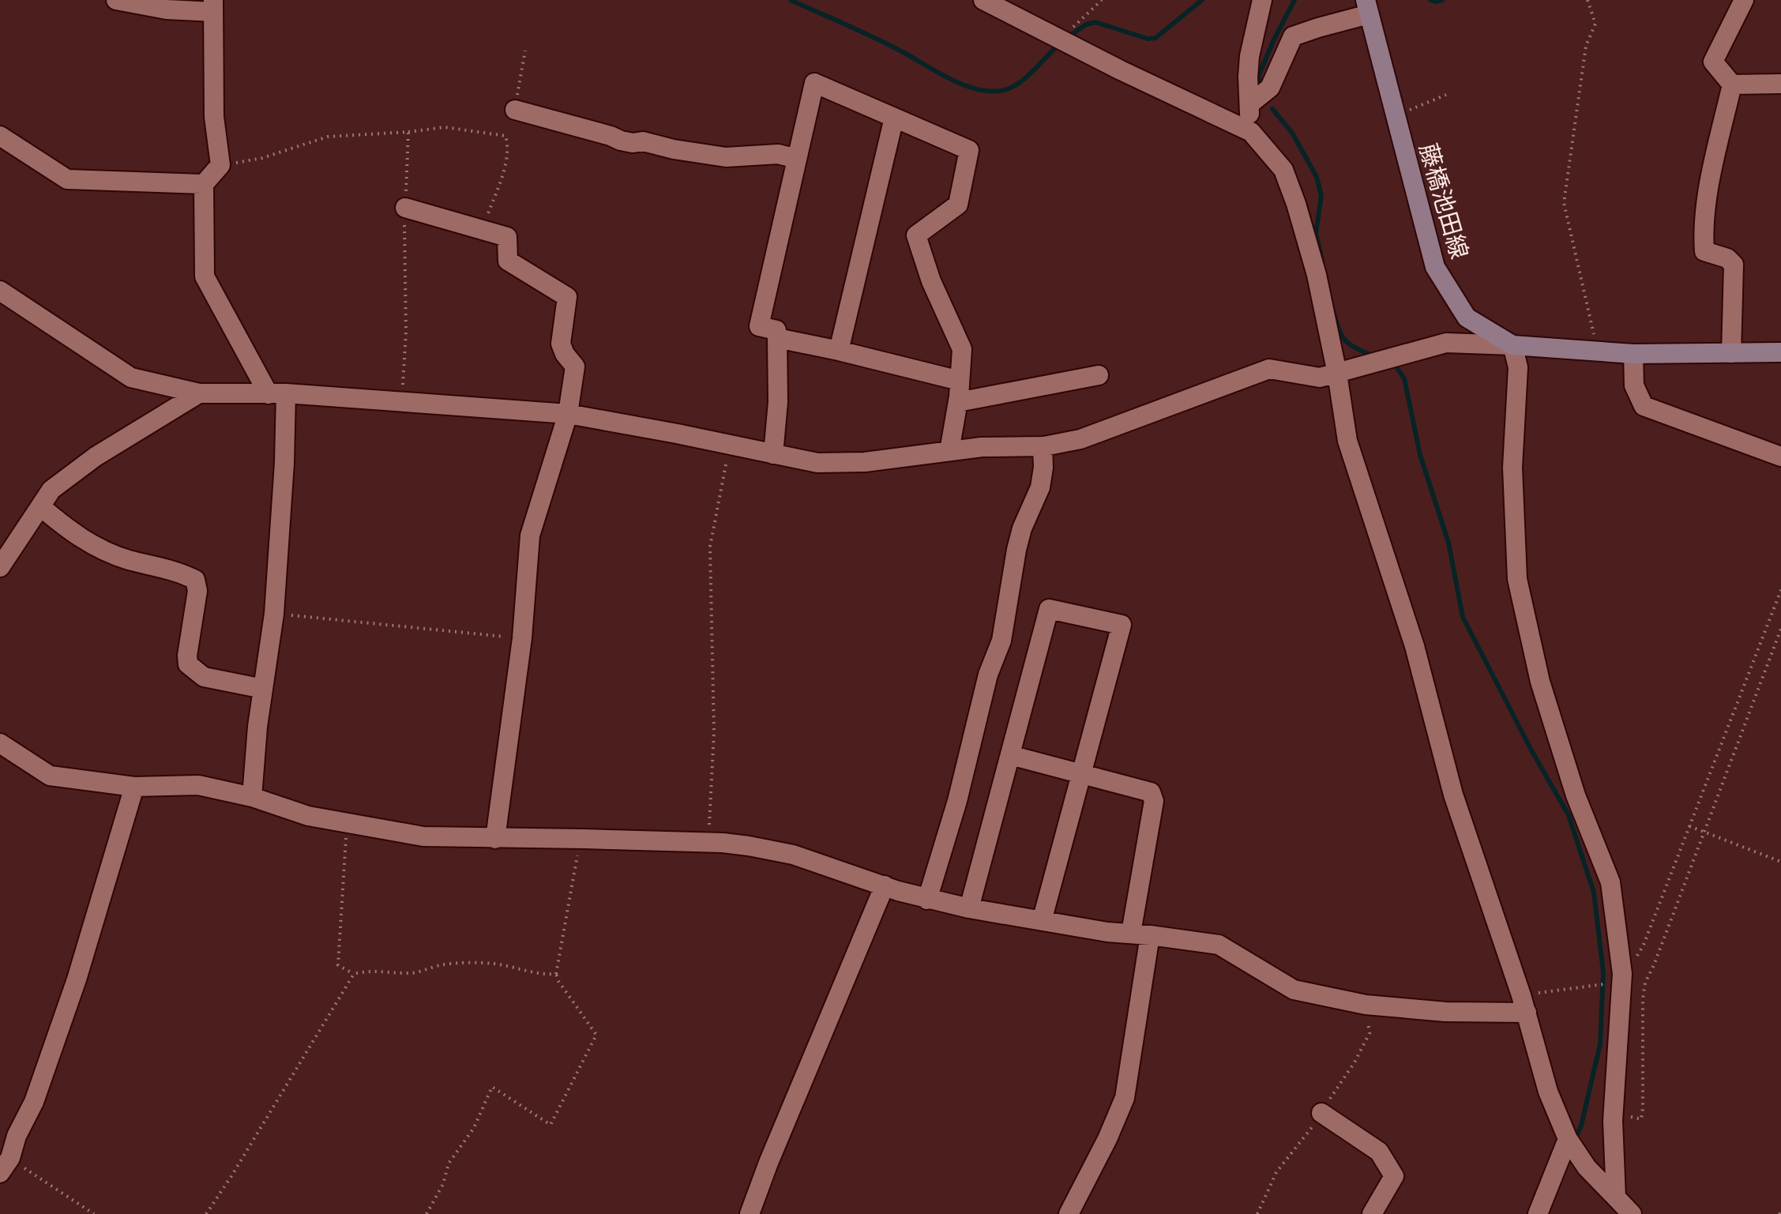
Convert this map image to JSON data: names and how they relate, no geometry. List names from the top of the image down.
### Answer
{
  "streets": {
    "main road": ["藤橋池田線"]
  }
}
